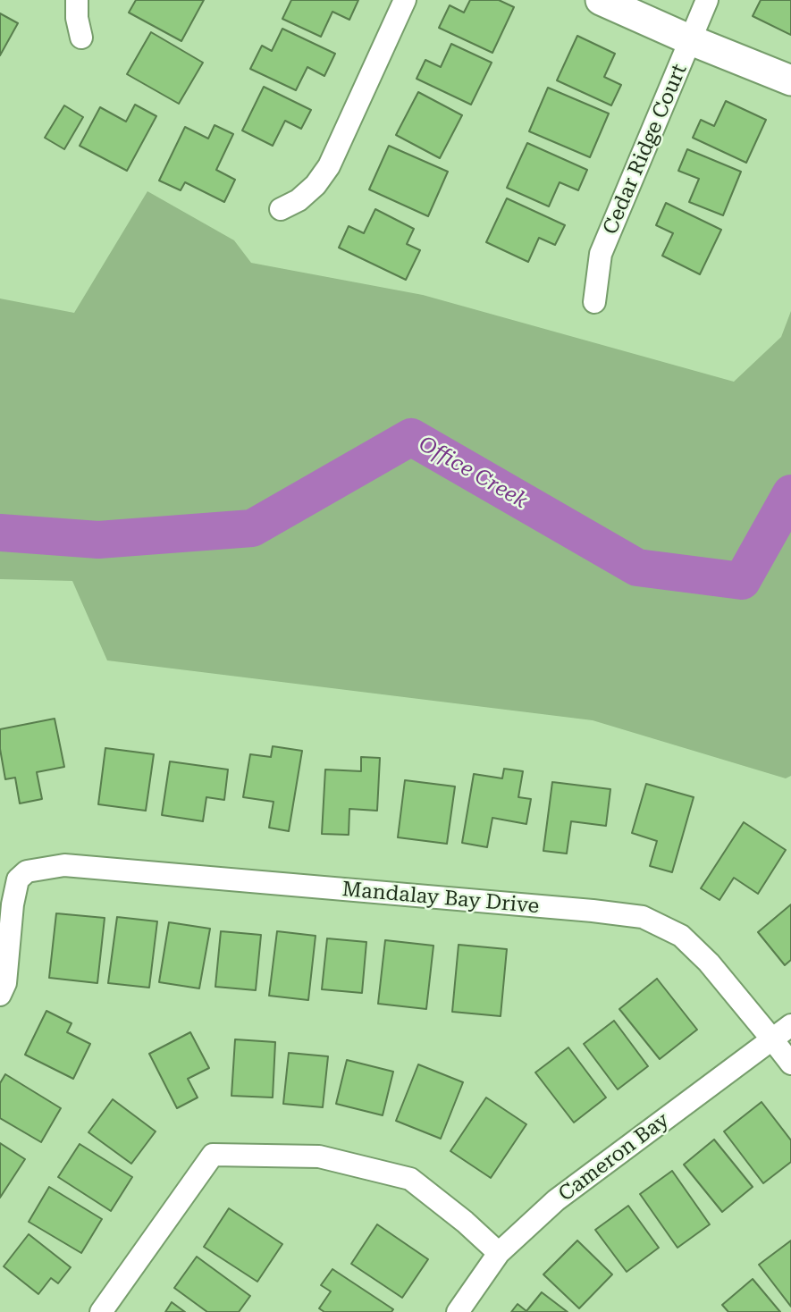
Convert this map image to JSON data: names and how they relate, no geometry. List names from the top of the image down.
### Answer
{
  "streets": {
    "street": ["Cedar Ridge Court", "Mandalay Bay Drive", "Cameron Bay"]
  },
  "crossings": [
    ["Mandalay Bay Drive", "Cameron Bay"]
  ],
  "water": ["Office Creek"]
}
